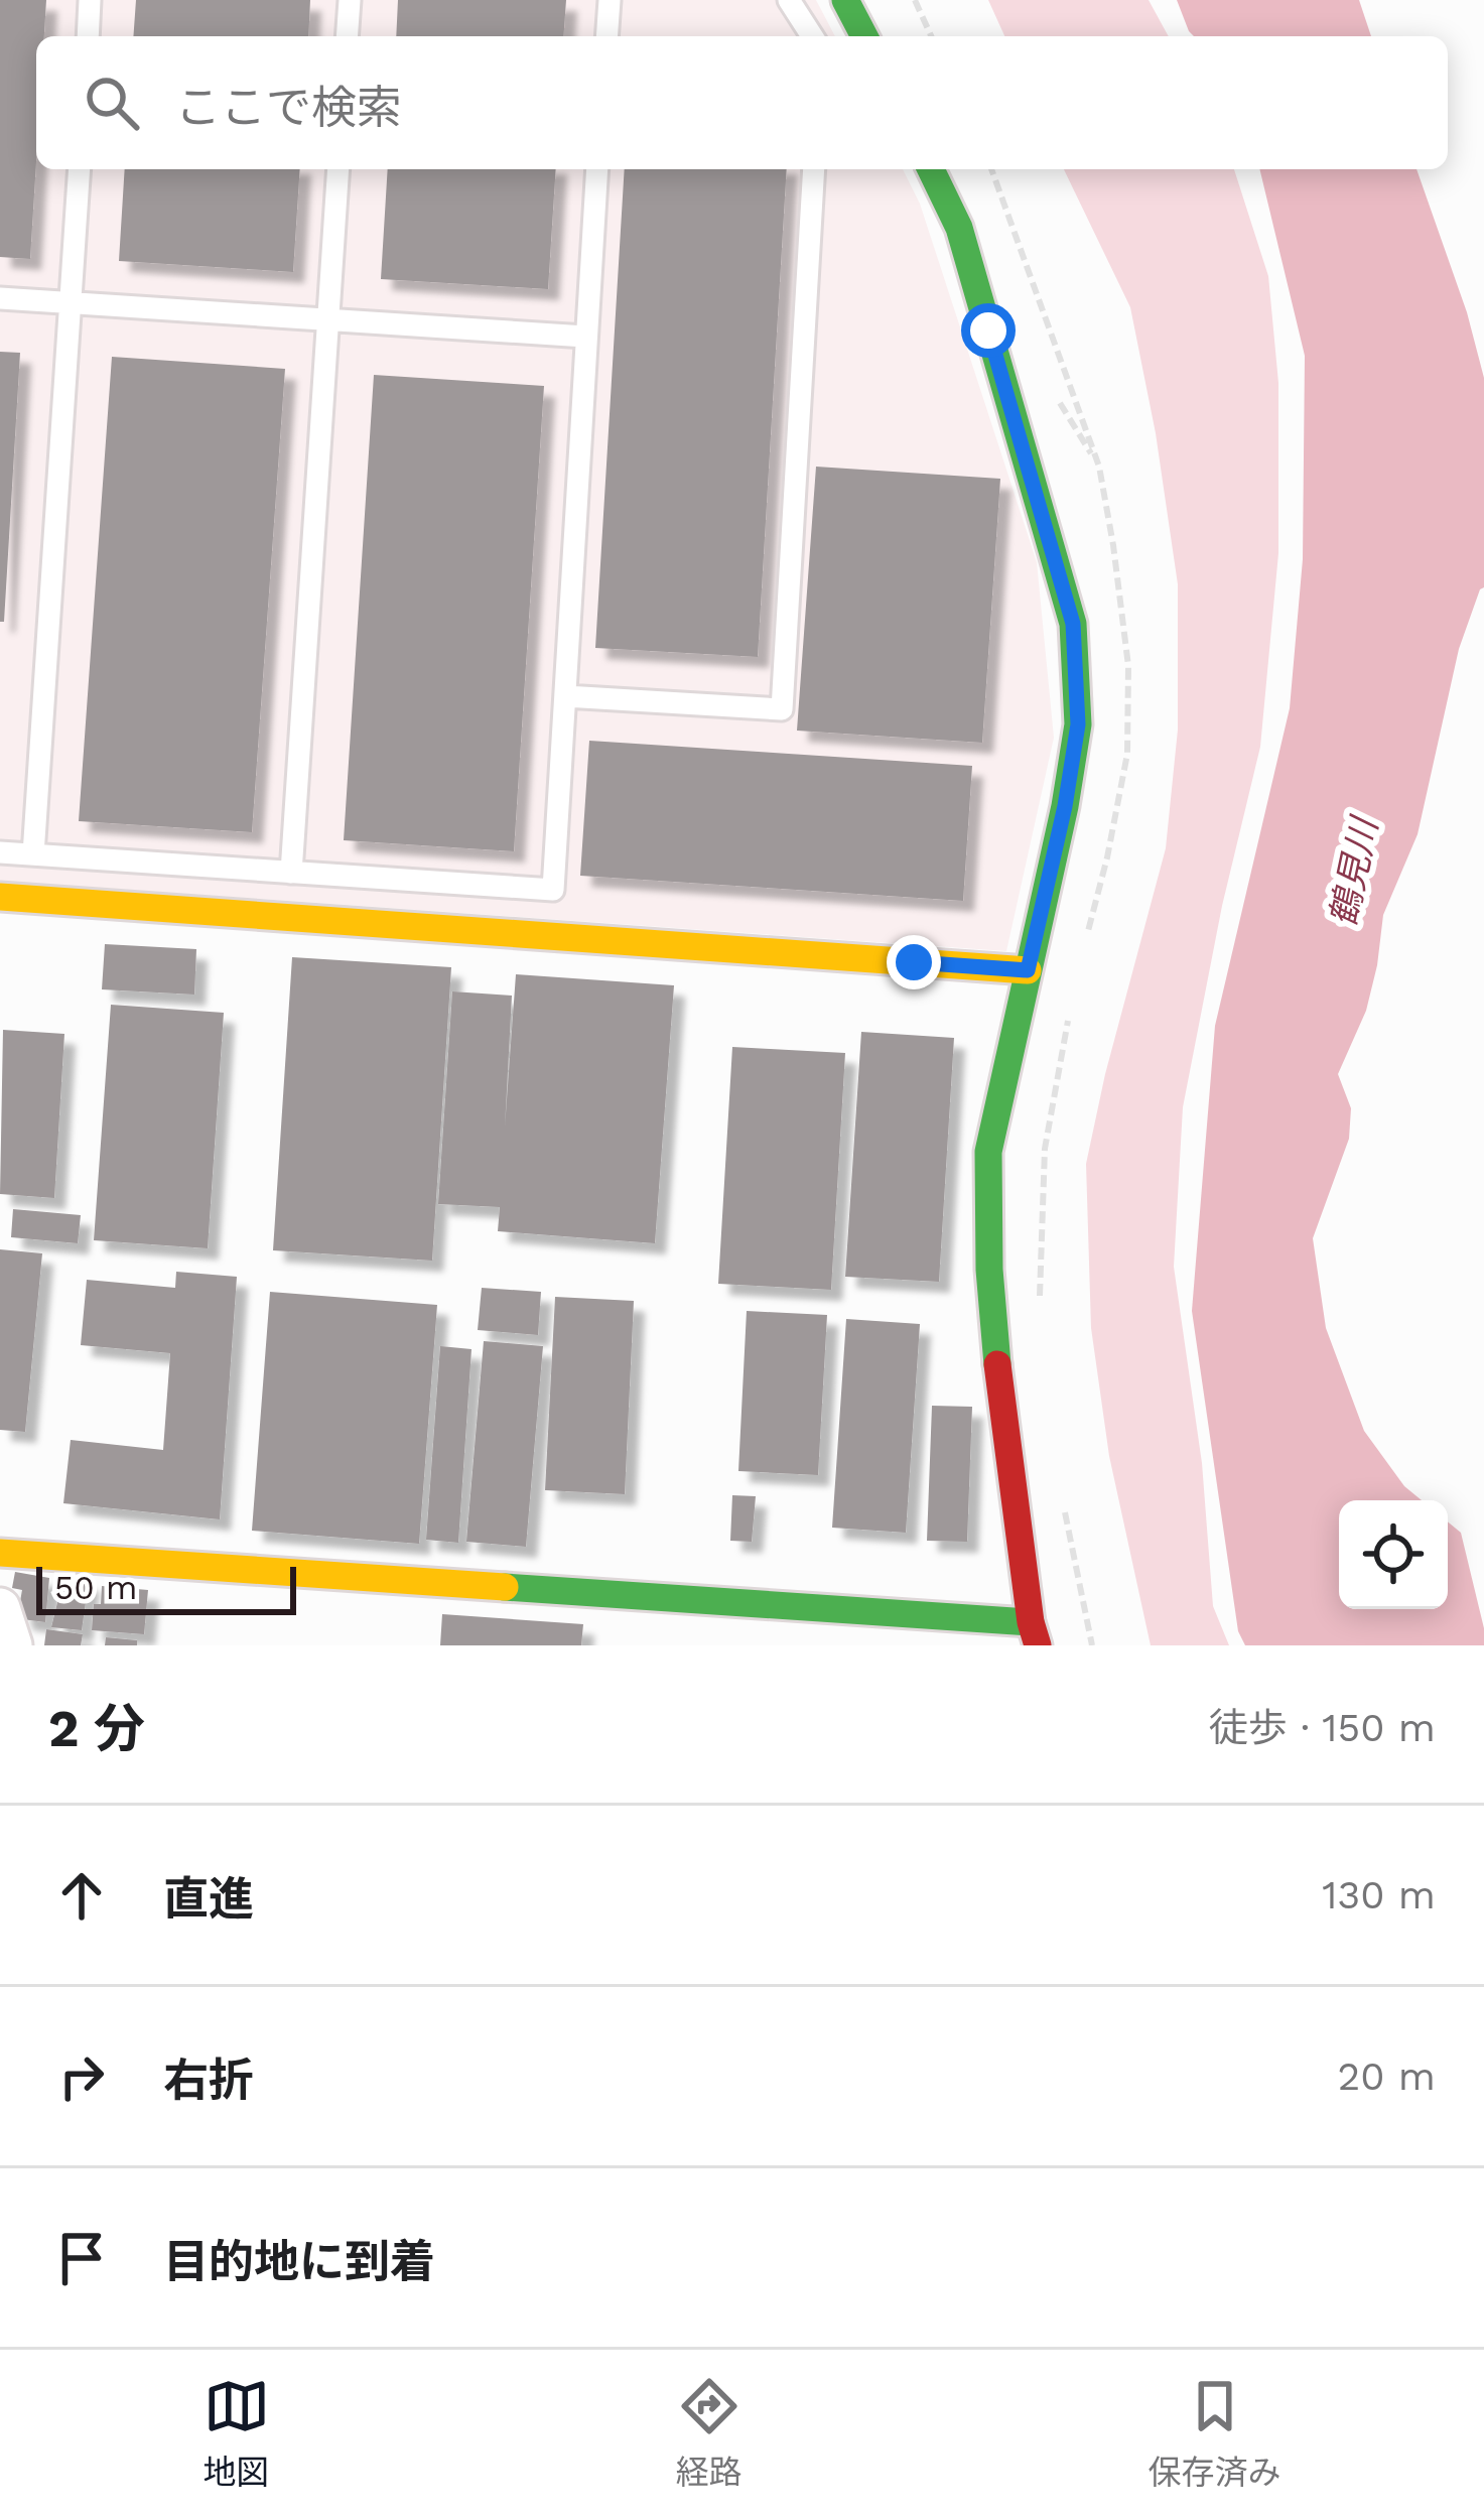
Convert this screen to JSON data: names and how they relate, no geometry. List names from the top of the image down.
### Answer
{
  "water": ["鶴見川"],
  "scale_bar": "50 m",
  "page": {
    "search": "ここで検索",
    "scale": "50 m",
    "heading": ["2 分", "徒歩 · 150 m"],
    "list": [
      ["直進", "130 m"],
      ["右折", "20 m"],
      "目的地に到着"
    ],
    "nav": ["地図", "経路", "保存済み"]
  }
}
